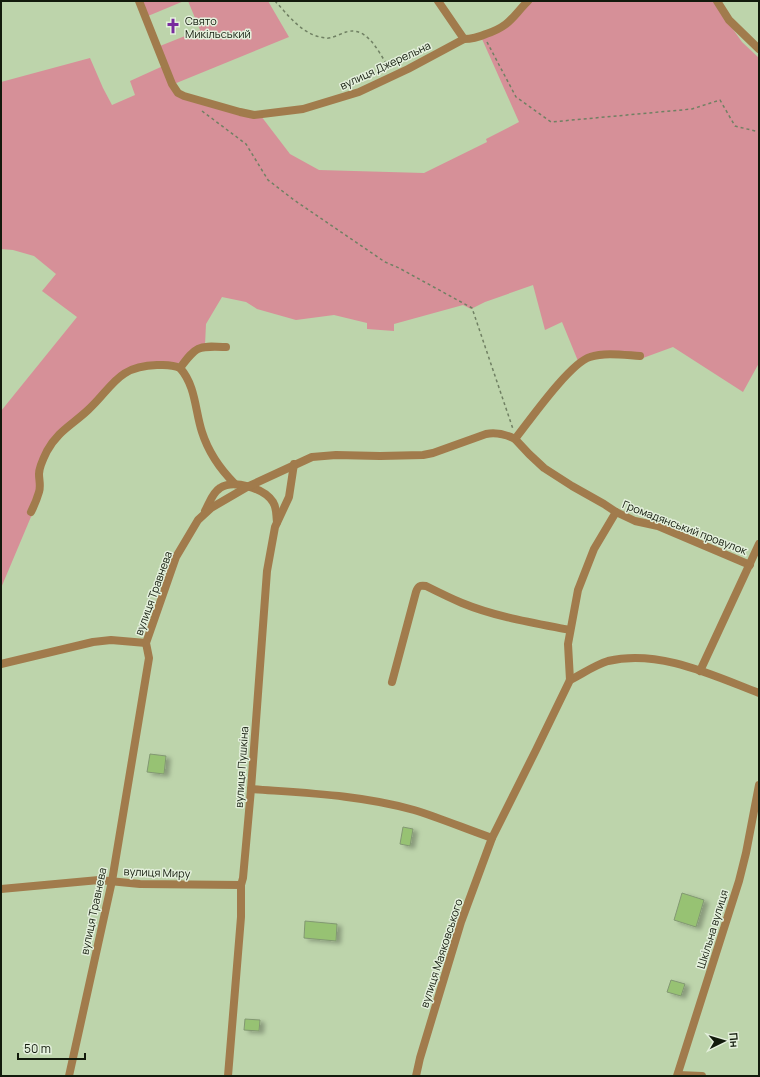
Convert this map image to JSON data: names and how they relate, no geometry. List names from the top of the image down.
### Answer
{
  "streets": {
    "street": [
      "вулиця Джерельна",
      "Громадянський провулок",
      "вулиця Травнева",
      "вулиця Пушкіна",
      "вулиця Миру",
      "Шкільна вулиця",
      "вулиця Маяковського"
    ]
  },
  "crossings": [
    ["Громадянський провулок", "вулиця Травнева"],
    ["Громадянський провулок", "вулиця Маяковського"],
    ["вулиця Травнева", "вулиця Пушкіна"],
    ["вулиця Травнева", "вулиця Миру"],
    ["вулиця Пушкіна", "вулиця Миру"]
  ],
  "places": {
    "church": ["Свято Микільський"]
  },
  "scale_bar": "50 m",
  "north": "right"
}
